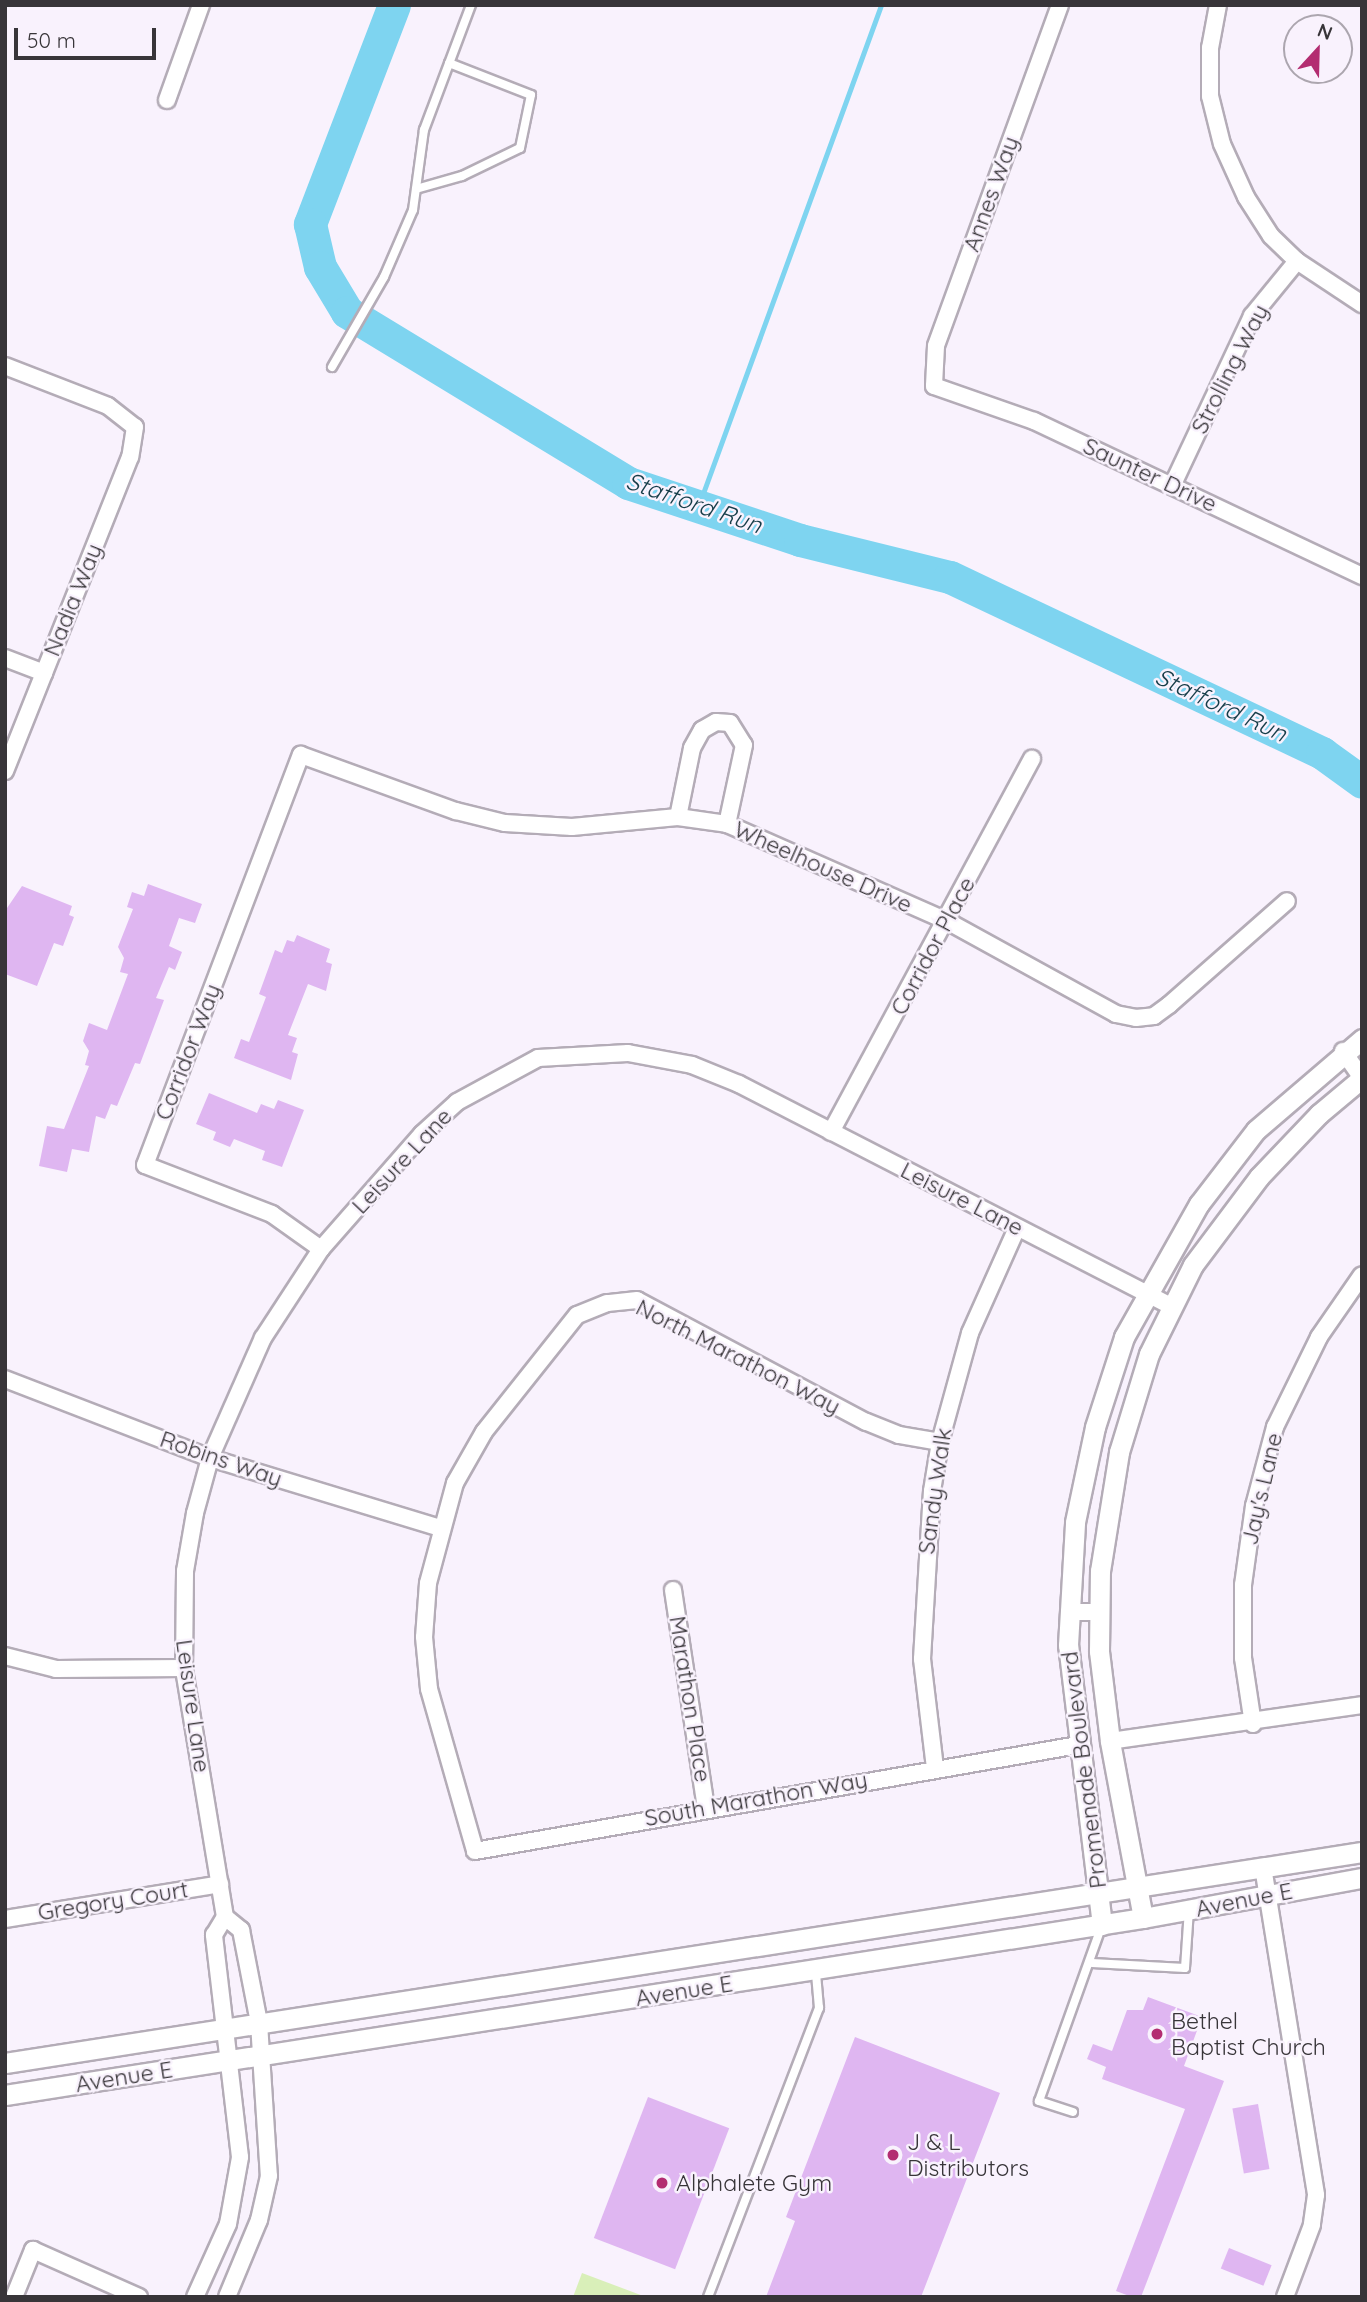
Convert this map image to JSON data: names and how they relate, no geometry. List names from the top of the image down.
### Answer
{
  "streets": {
    "street": [
      "Annes Way",
      "Strolling Way",
      "Saunter Drive",
      "Nadia Way",
      "Wheelhouse Drive",
      "Corridor Place",
      "Corridor Way",
      "Leisure Lane",
      "North Marathon Way",
      "Robins Way",
      "Jay's Lane",
      "Sandy Walk",
      "Marathon Place",
      "Promenade Boulevard",
      "South Marathon Way",
      "Avenue E",
      "Gregory Court"
    ]
  },
  "crossings": [
    ["Annes Way", "Saunter Drive"],
    ["Strolling Way", "Saunter Drive"],
    ["Wheelhouse Drive", "Corridor Place"],
    ["Wheelhouse Drive", "Corridor Way"],
    ["Corridor Place", "Leisure Lane"],
    ["Corridor Way", "Leisure Lane"],
    ["Leisure Lane", "Robins Way"],
    ["Leisure Lane", "Sandy Walk"],
    ["Leisure Lane", "Promenade Boulevard"],
    ["Leisure Lane", "Avenue E"],
    ["Leisure Lane", "Gregory Court"],
    ["North Marathon Way", "Robins Way"],
    ["North Marathon Way", "Sandy Walk"],
    ["North Marathon Way", "South Marathon Way"],
    ["Sandy Walk", "South Marathon Way"],
    ["Marathon Place", "South Marathon Way"],
    ["Promenade Boulevard", "South Marathon Way"],
    ["Promenade Boulevard", "Avenue E"]
  ],
  "water": ["Stafford Run"],
  "places": ["Bethel Baptist Church", "J & L Distributors", "Alphalete Gym"],
  "scale_bar": "50 m",
  "north": "top"
}
